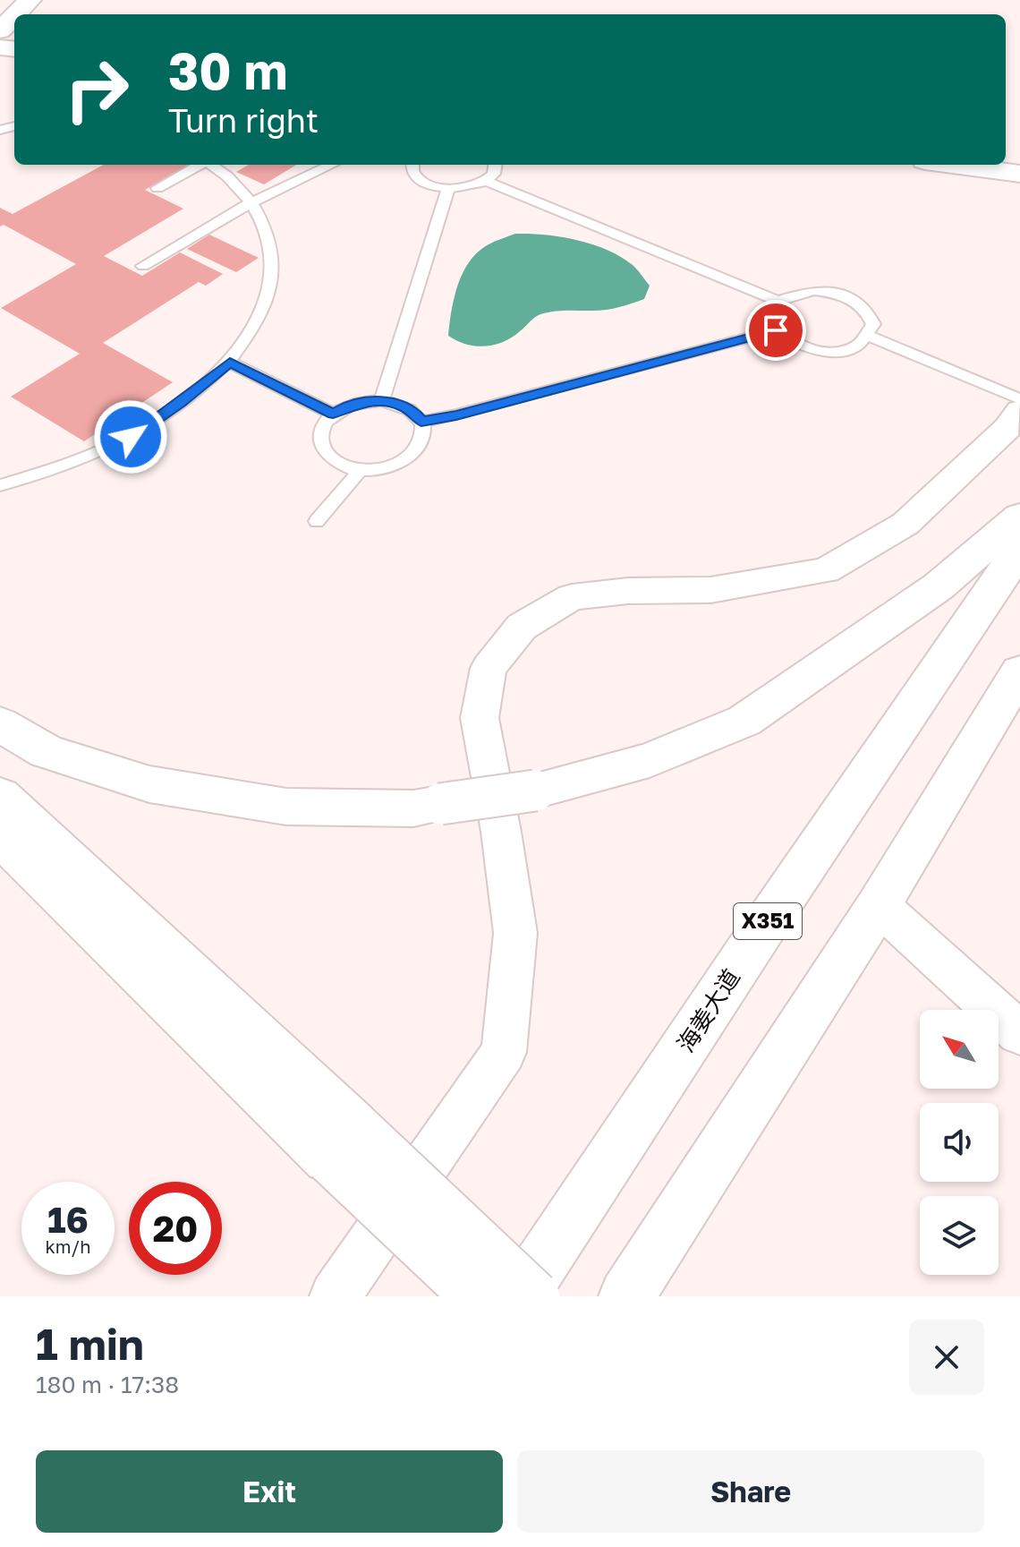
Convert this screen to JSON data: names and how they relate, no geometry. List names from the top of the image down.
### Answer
{
  "streets": {
    "main road": ["X351", "海姜大道"]
  },
  "north": "top left",
  "page": {
    "turn": ["30 m", "Turn right"],
    "speed": "16 km/h",
    "limit": "20",
    "heading": ["1 min", "180 m · 17:38"],
    "buttons": ["Exit", "Share"]
  }
}
